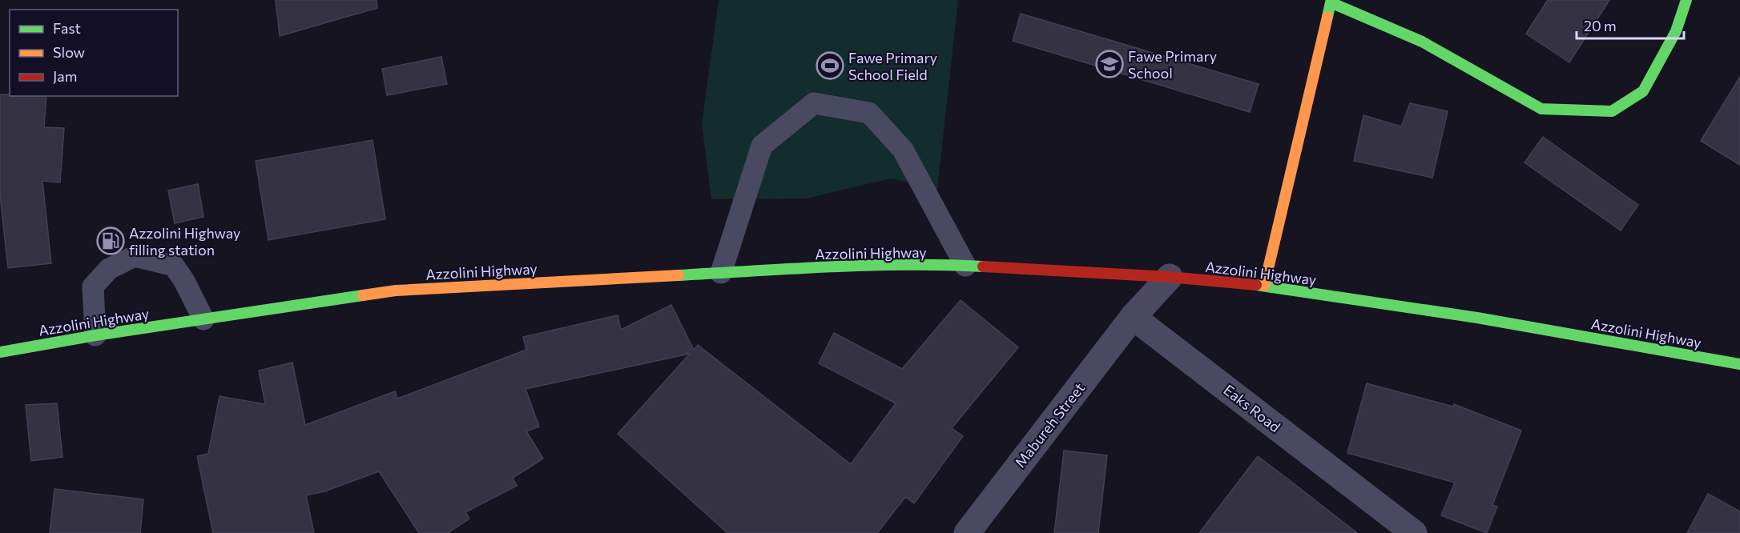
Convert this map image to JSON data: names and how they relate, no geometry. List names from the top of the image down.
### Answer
{
  "streets": {
    "main road": ["Azzolini Highway"],
    "street": ["Eaks Road", "Mabureh Street"]
  },
  "crossings": [
    ["Eaks Road", "Mabureh Street"]
  ],
  "places": {
    "school or university": ["Fawe Primary School"],
    "sports": ["Fawe Primary School Field"],
    "fuel station": ["Azzolini Highway filling station"]
  },
  "legend": ["Fast", "Slow", "Jam"],
  "scale_bar": "20 m"
}
